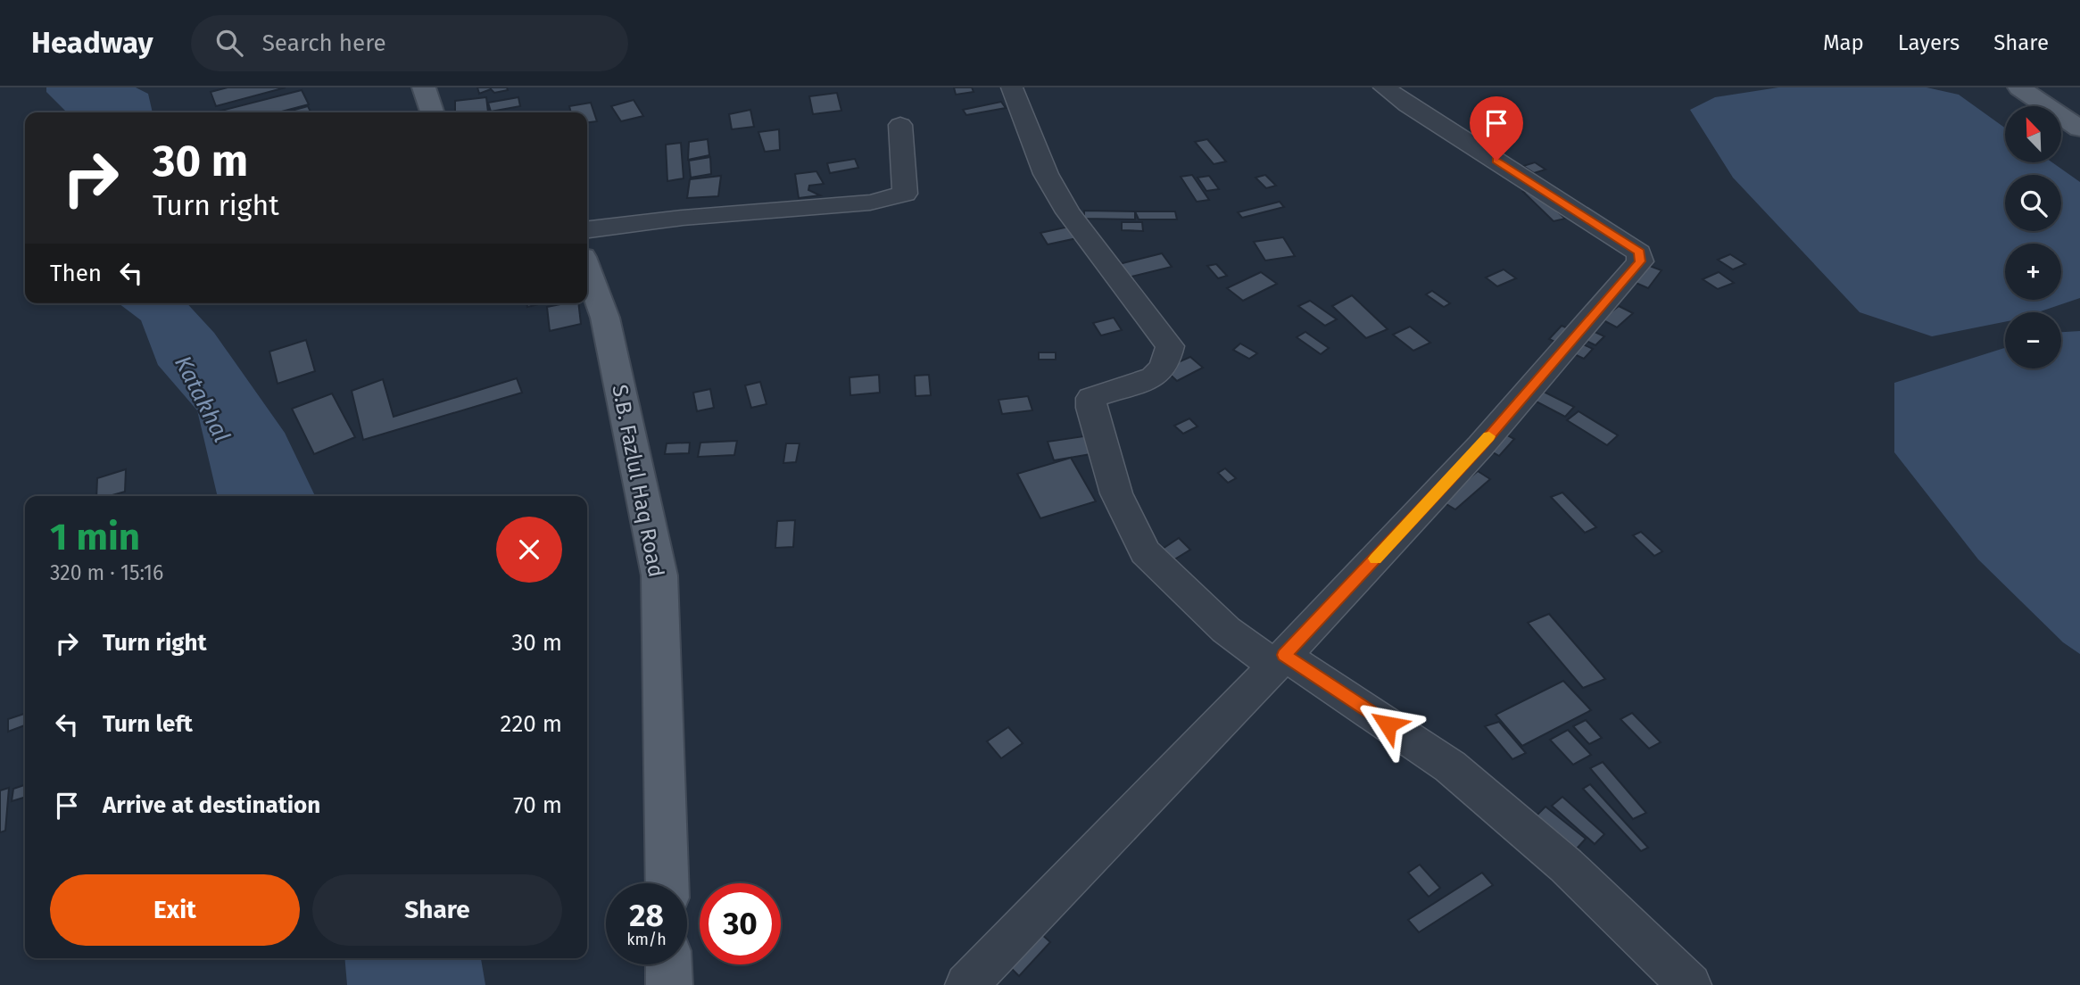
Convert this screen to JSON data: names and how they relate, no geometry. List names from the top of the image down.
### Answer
{
  "streets": {
    "main road": ["S.B. Fazlul Haq Road"]
  },
  "water": ["Katakhal"],
  "north": "top left",
  "page": {
    "header": "Headway",
    "search": "Search here",
    "nav": ["Map", "Layers", "Share"],
    "map_buttons": ["+", "−"],
    "turn": ["30 m", "Turn right"],
    "then": "Then",
    "heading": ["1 min", "320 m · 15:16"],
    "list": [
      {
        "name": "Turn right",
        "value": "30 m"
      },
      {
        "name": "Turn left",
        "value": "220 m"
      },
      {
        "name": "Arrive at destination",
        "value": "70 m"
      }
    ],
    "buttons": ["Exit", "Share"],
    "speed": "28 km/h",
    "limit": "30"
  }
}
